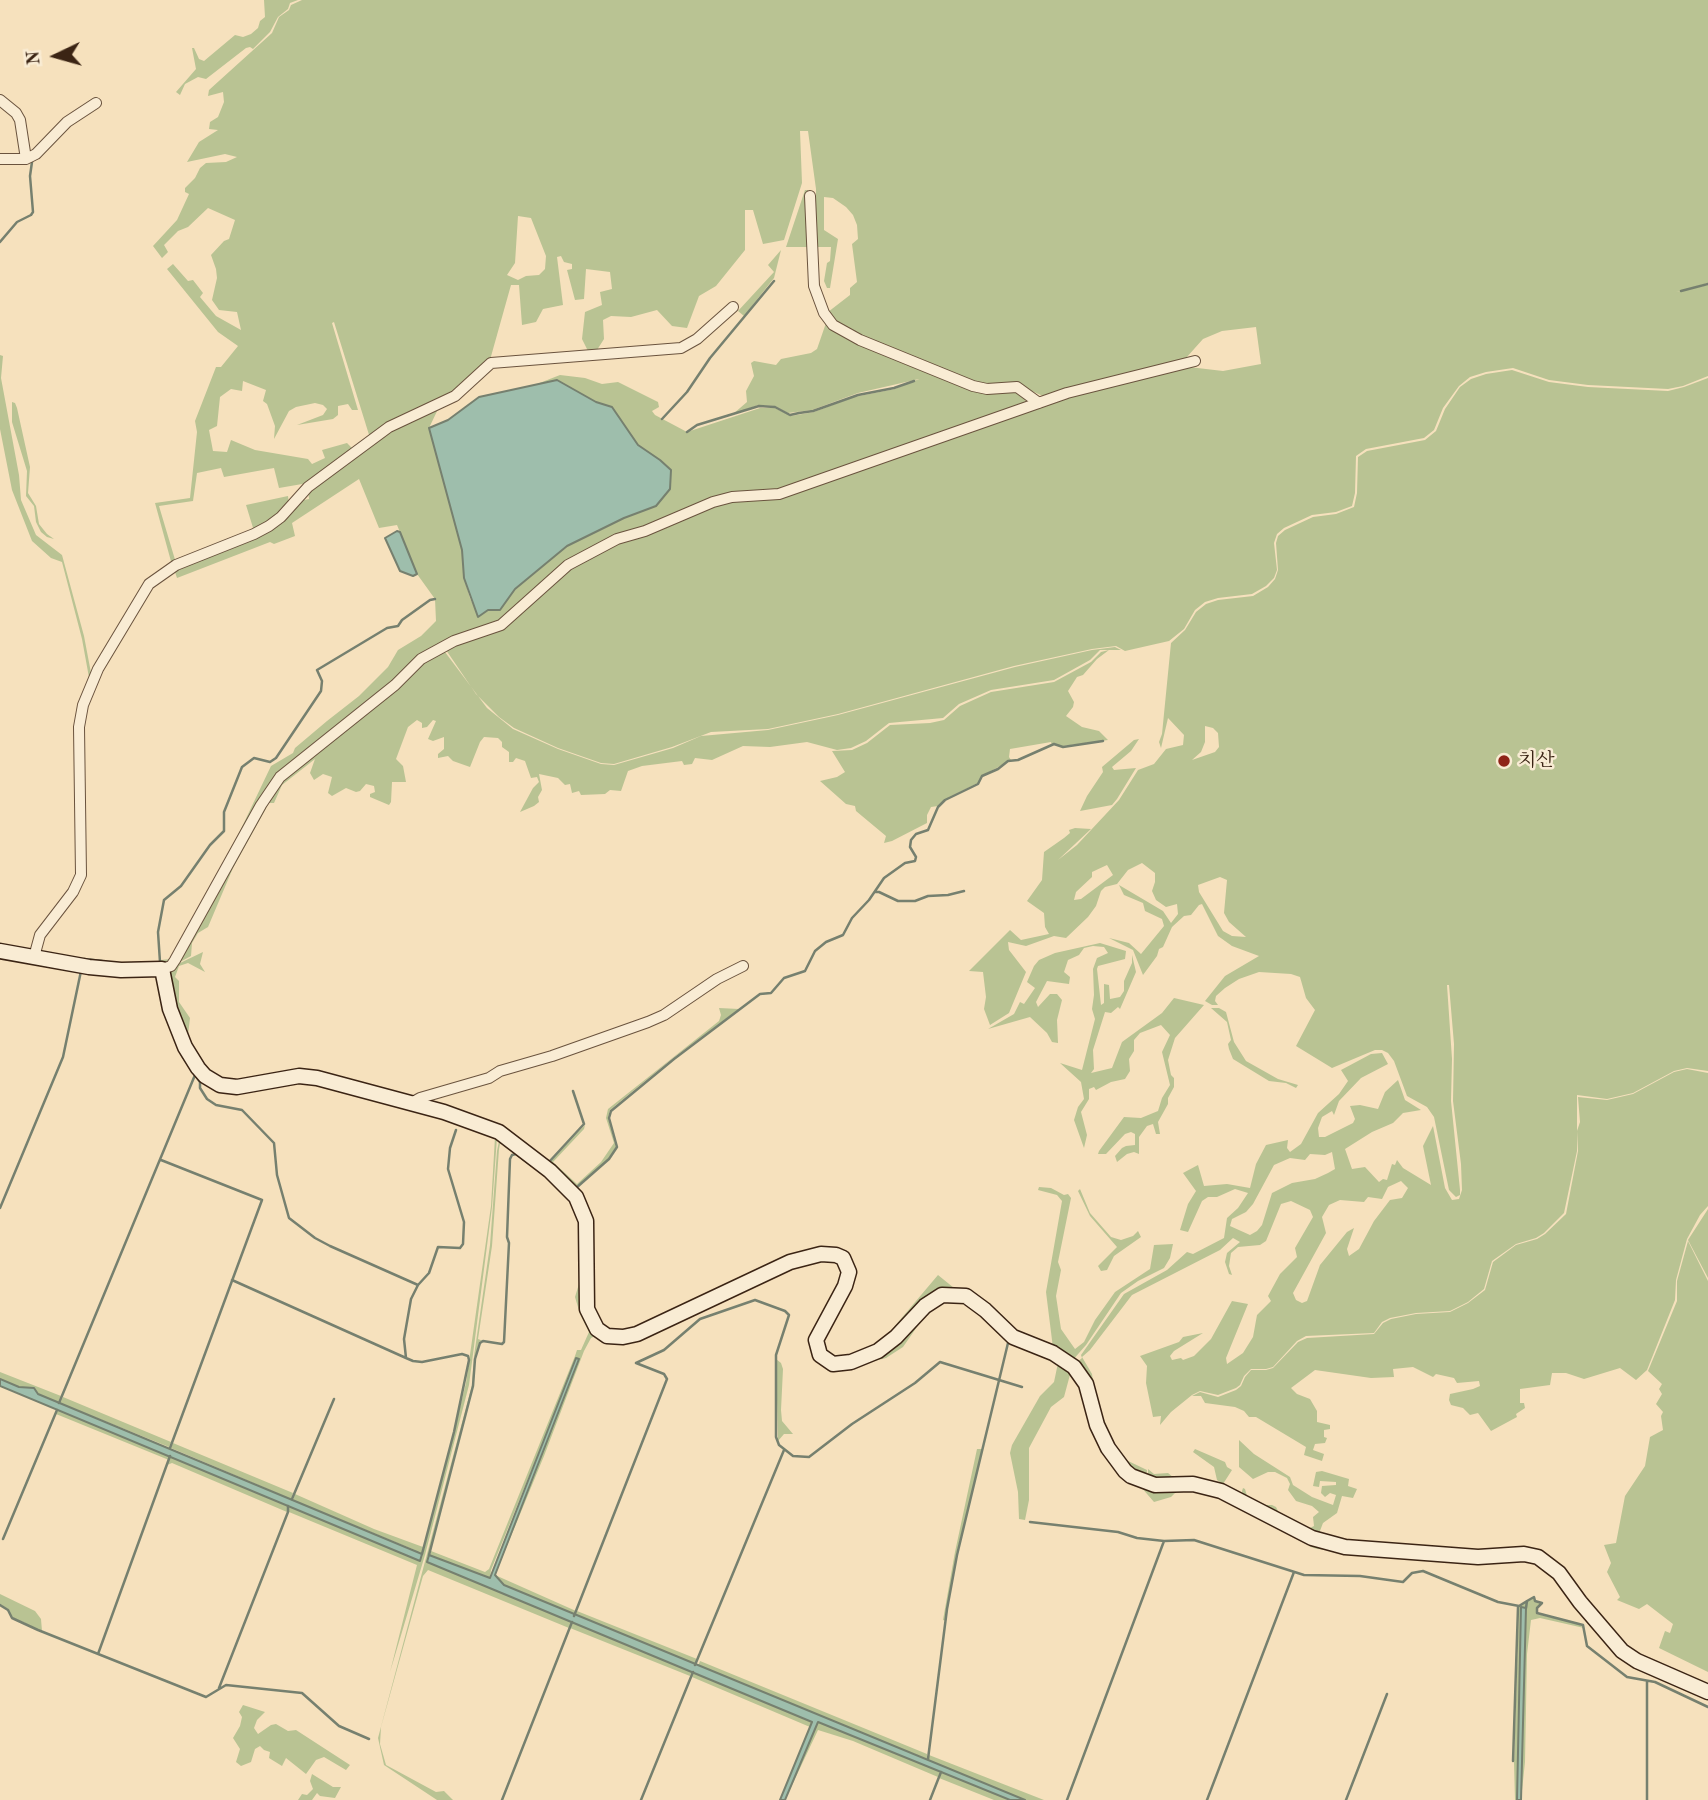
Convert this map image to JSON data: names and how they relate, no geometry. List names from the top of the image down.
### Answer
{
  "places": ["치산"],
  "north": "left"
}
